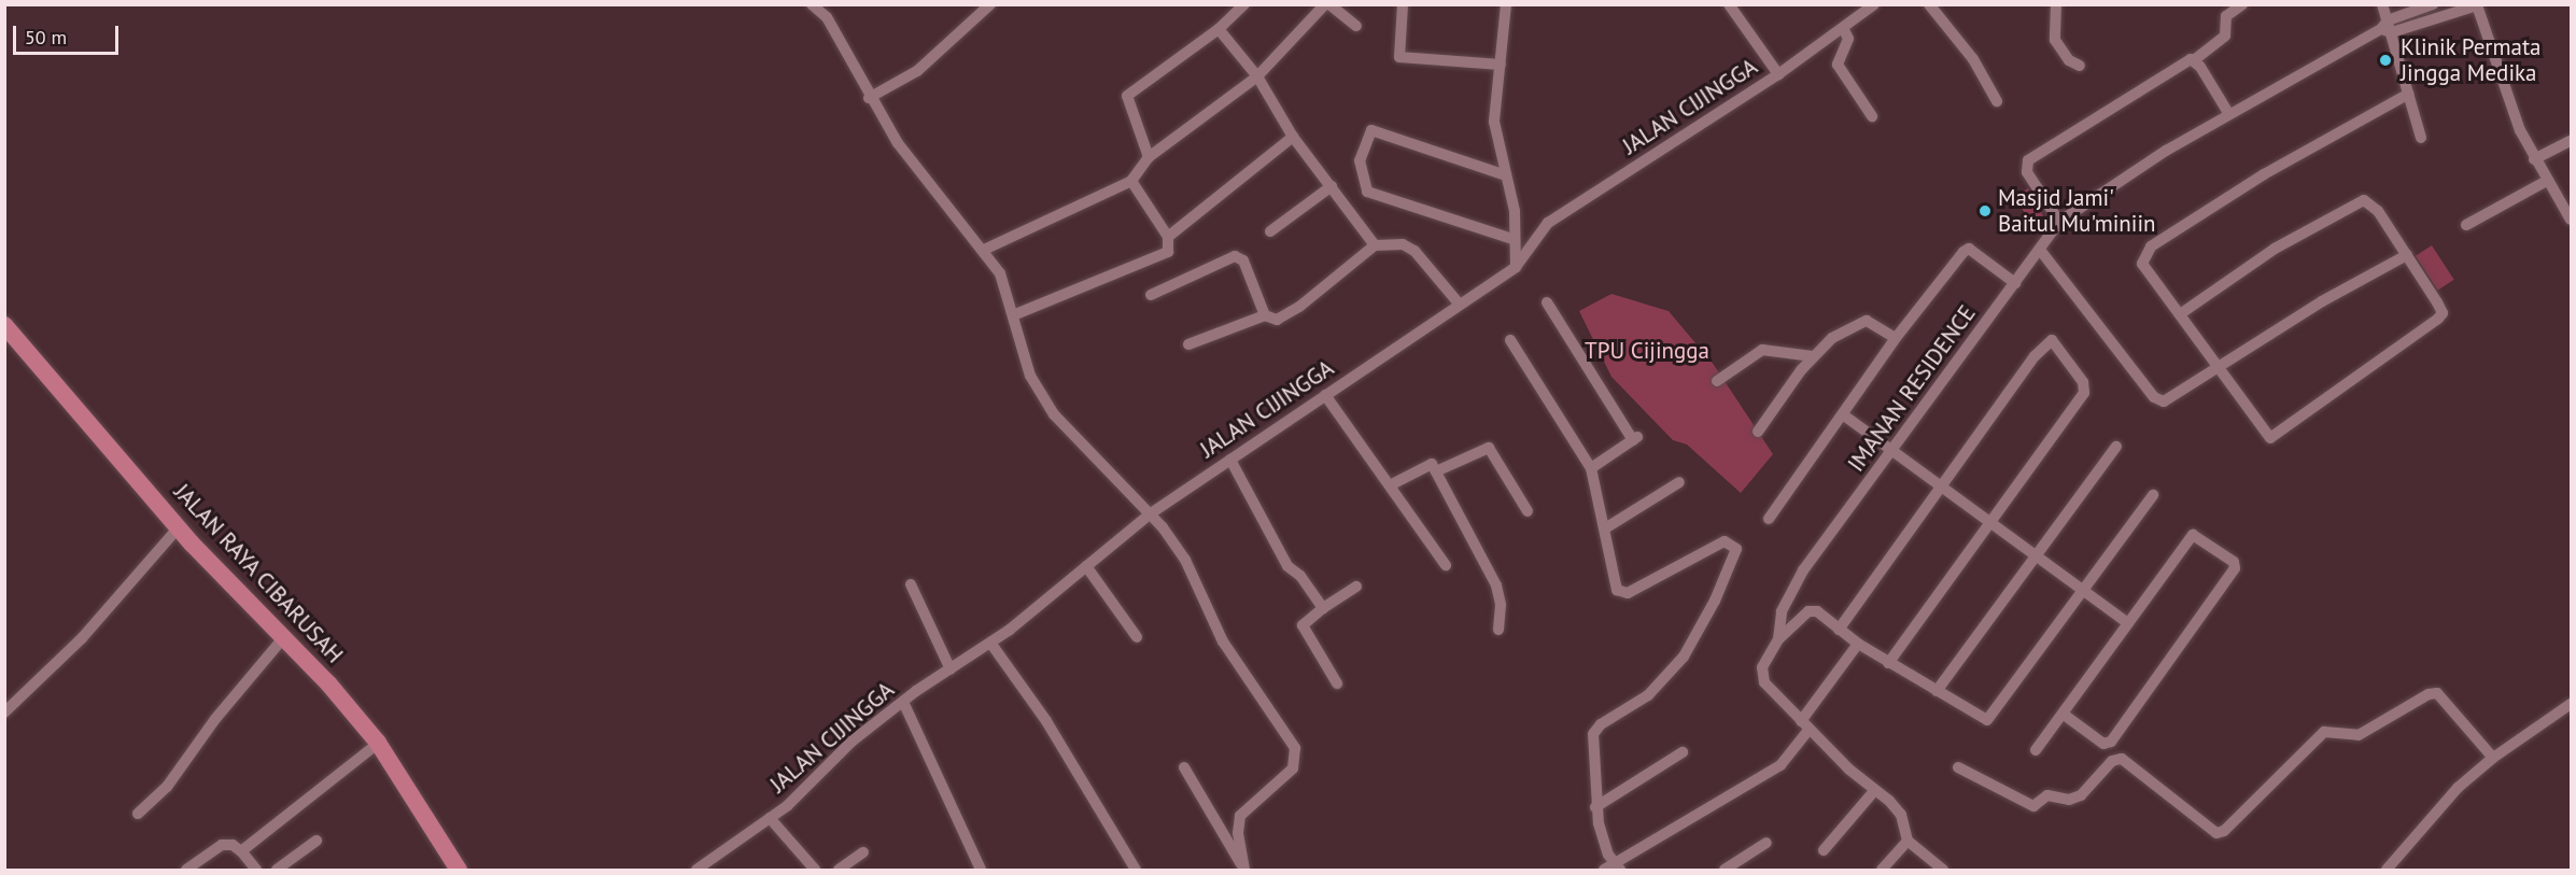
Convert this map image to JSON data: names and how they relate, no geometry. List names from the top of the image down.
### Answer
{
  "streets": {
    "main road": ["JALAN RAYA CIBARUSAH"],
    "street": ["JALAN CIJINGGA", "IMANAN RESIDENCE"]
  },
  "parks": ["TPU Cijingga"],
  "places": ["Klinik Permata Jingga Medika", "Masjid Jami' Baitul Mu'miniin"],
  "scale_bar": "50 m"
}
